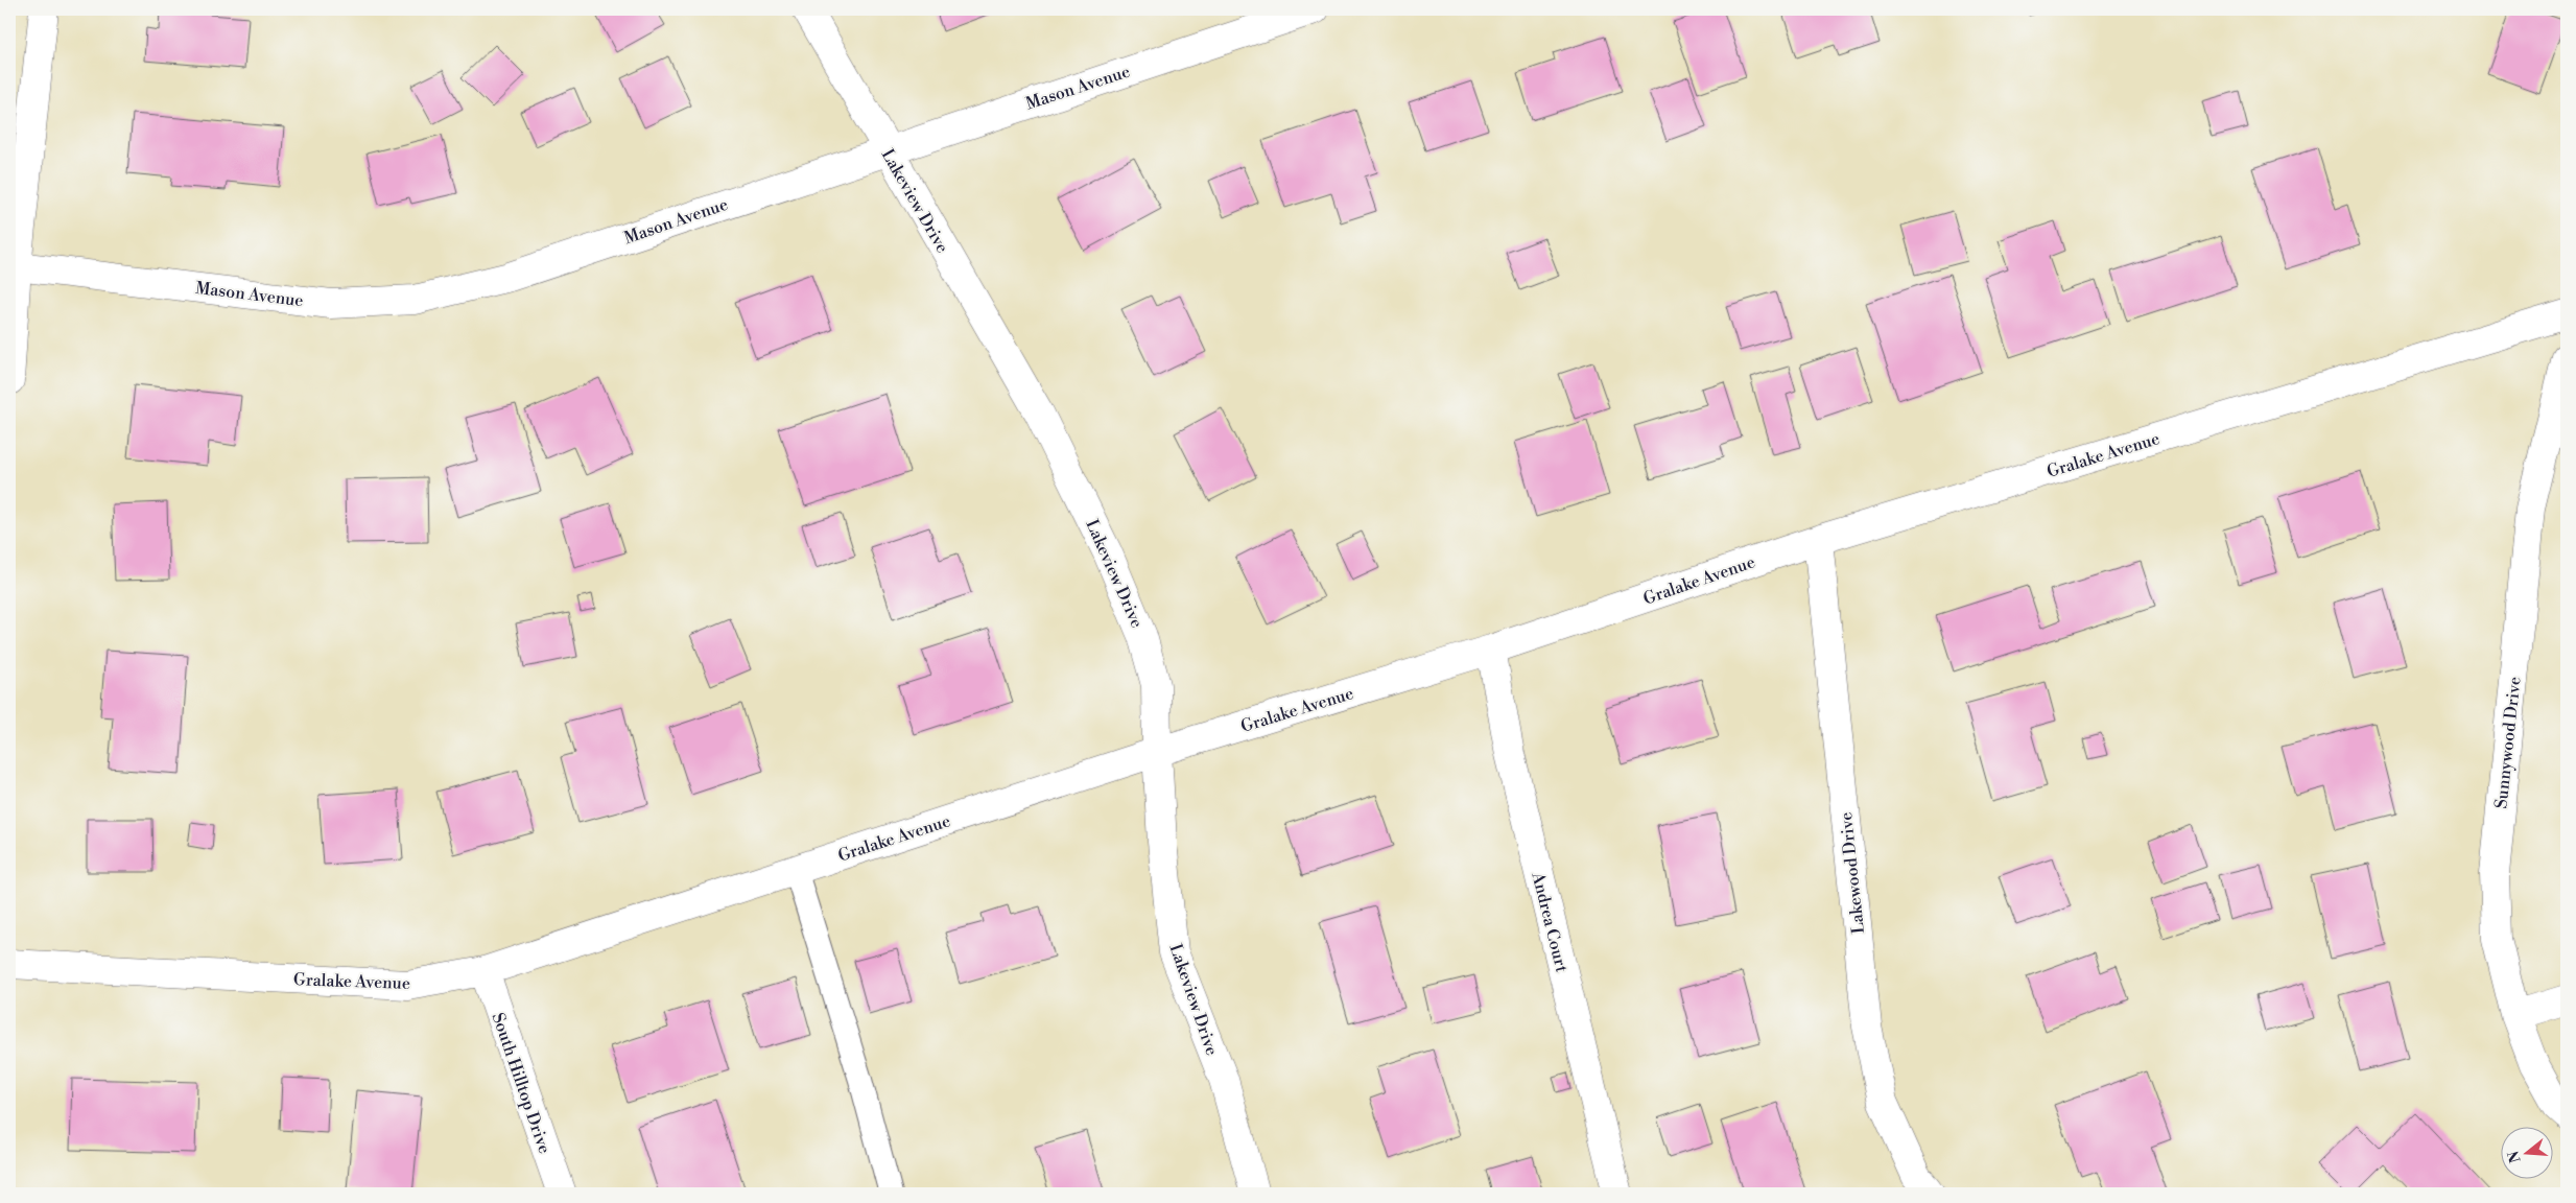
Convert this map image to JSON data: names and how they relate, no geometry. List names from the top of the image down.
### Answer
{
  "streets": {
    "street": [
      "Mason Avenue",
      "Lakeview Drive",
      "Gralake Avenue",
      "Sunnywood Drive",
      "Lakewood Drive",
      "Andrea Court",
      "South Hilltop Drive"
    ]
  },
  "crossings": [
    ["Mason Avenue", "Lakeview Drive"],
    ["Lakeview Drive", "Gralake Avenue"],
    ["Gralake Avenue", "Lakewood Drive"],
    ["Gralake Avenue", "Andrea Court"],
    ["Gralake Avenue", "South Hilltop Drive"]
  ],
  "north": "left"
}
